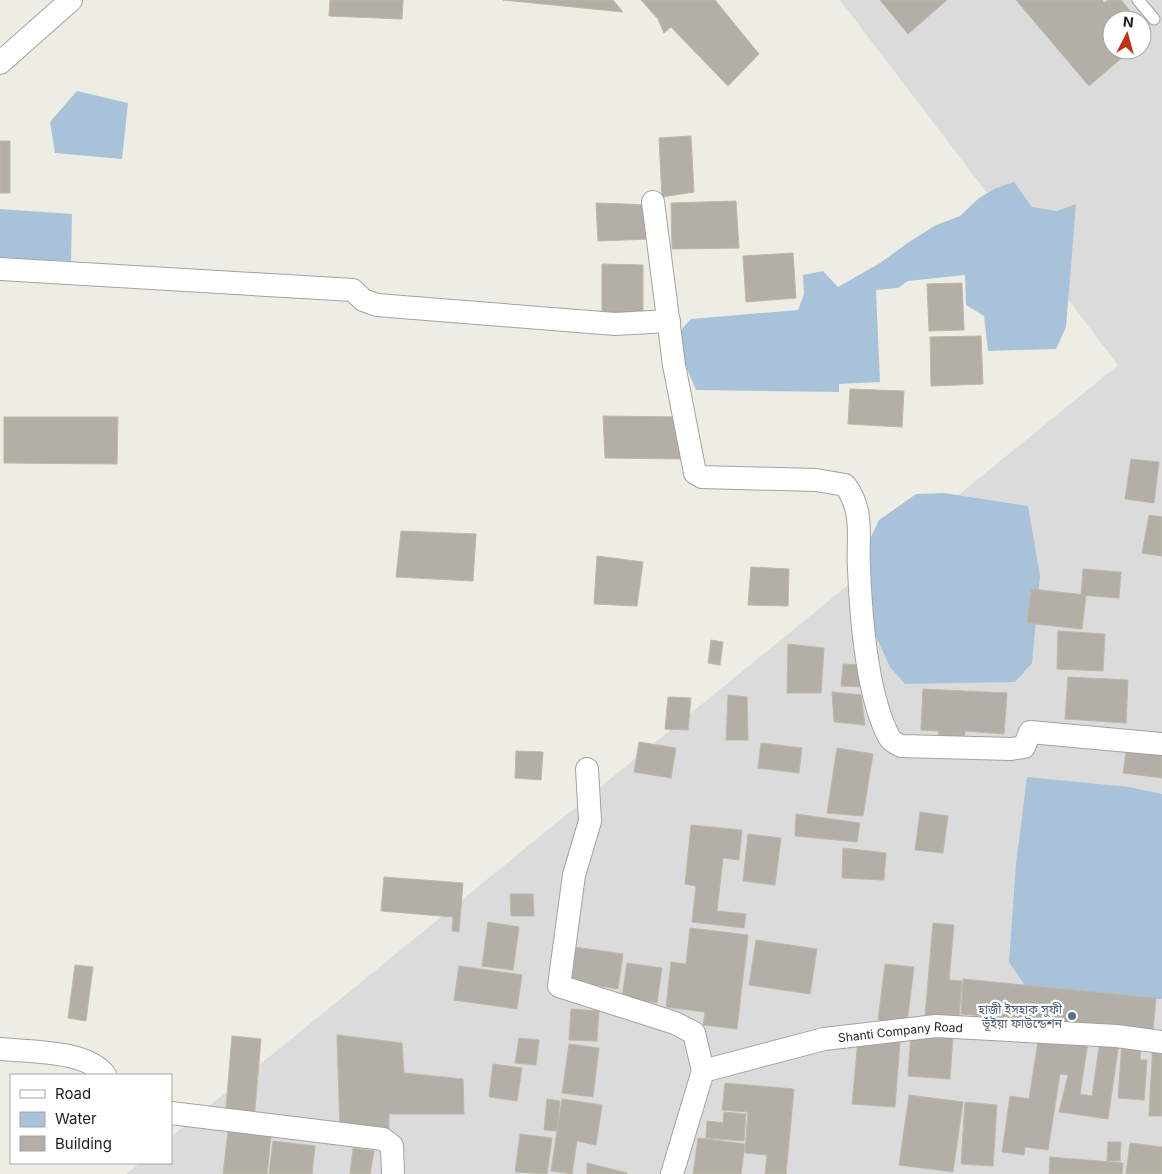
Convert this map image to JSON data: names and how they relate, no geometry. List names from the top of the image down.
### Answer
{
  "streets": {
    "street": ["Shanti Company Road"]
  },
  "places": ["হাজী ইসহাক সুফী ভূঁইয়া ফাউন্ডেশন"],
  "legend": ["Road", "Water", "Building"],
  "north": "top"
}
